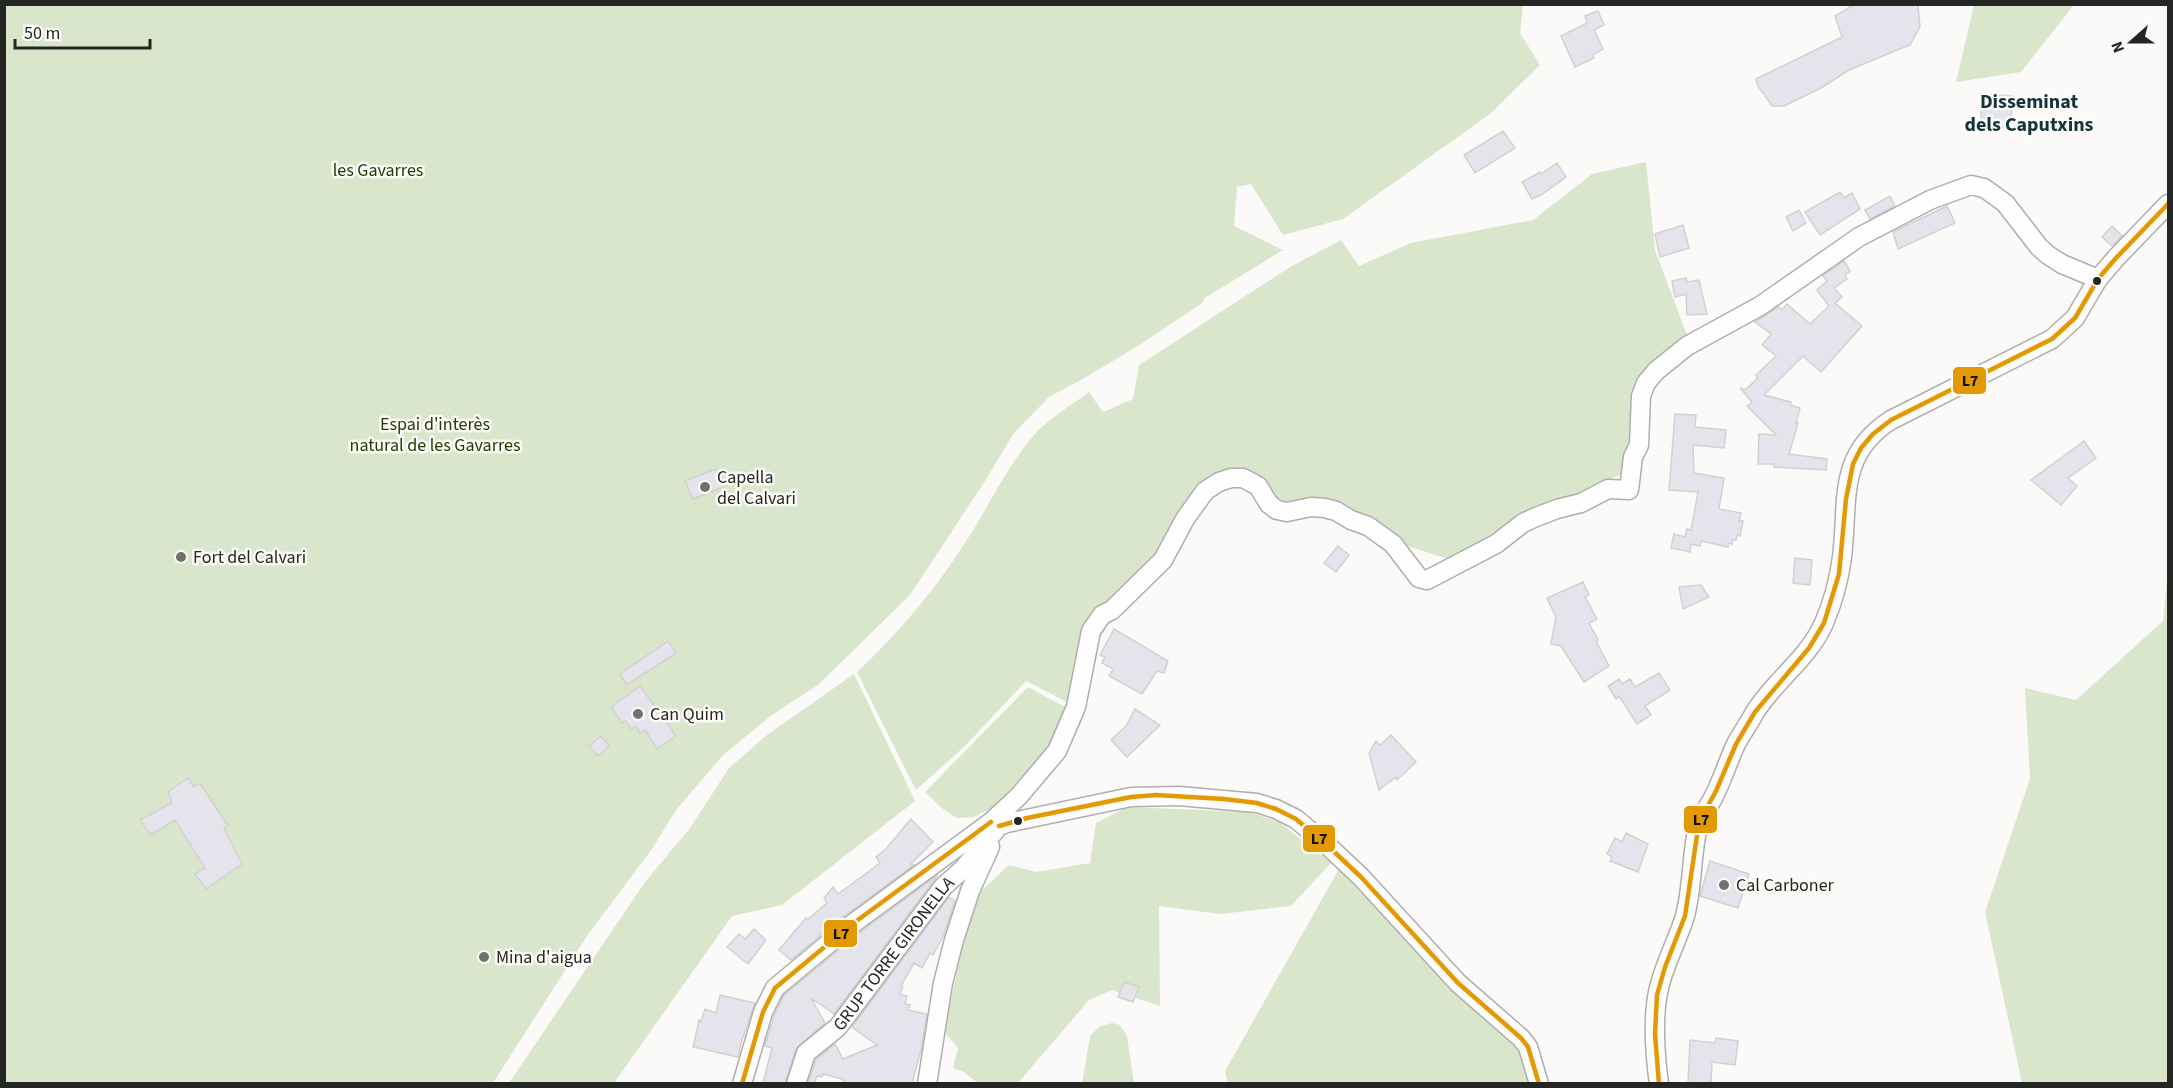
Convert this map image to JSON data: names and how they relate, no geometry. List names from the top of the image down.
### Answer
{
  "streets": {
    "street": ["GRUP TORRE GIRONELLA"]
  },
  "districts": ["Disseminat dels Caputxins"],
  "parks": ["les Gavarres", "Espai d'interès natural de les Gavarres"],
  "places": [
    "Capella del Calvari",
    "Fort del Calvari",
    "Can Quim",
    "Cal Carboner",
    "Mina d'aigua"
  ],
  "lines": ["transit line L7"],
  "scale_bar": "50 m",
  "north": "left"
}
